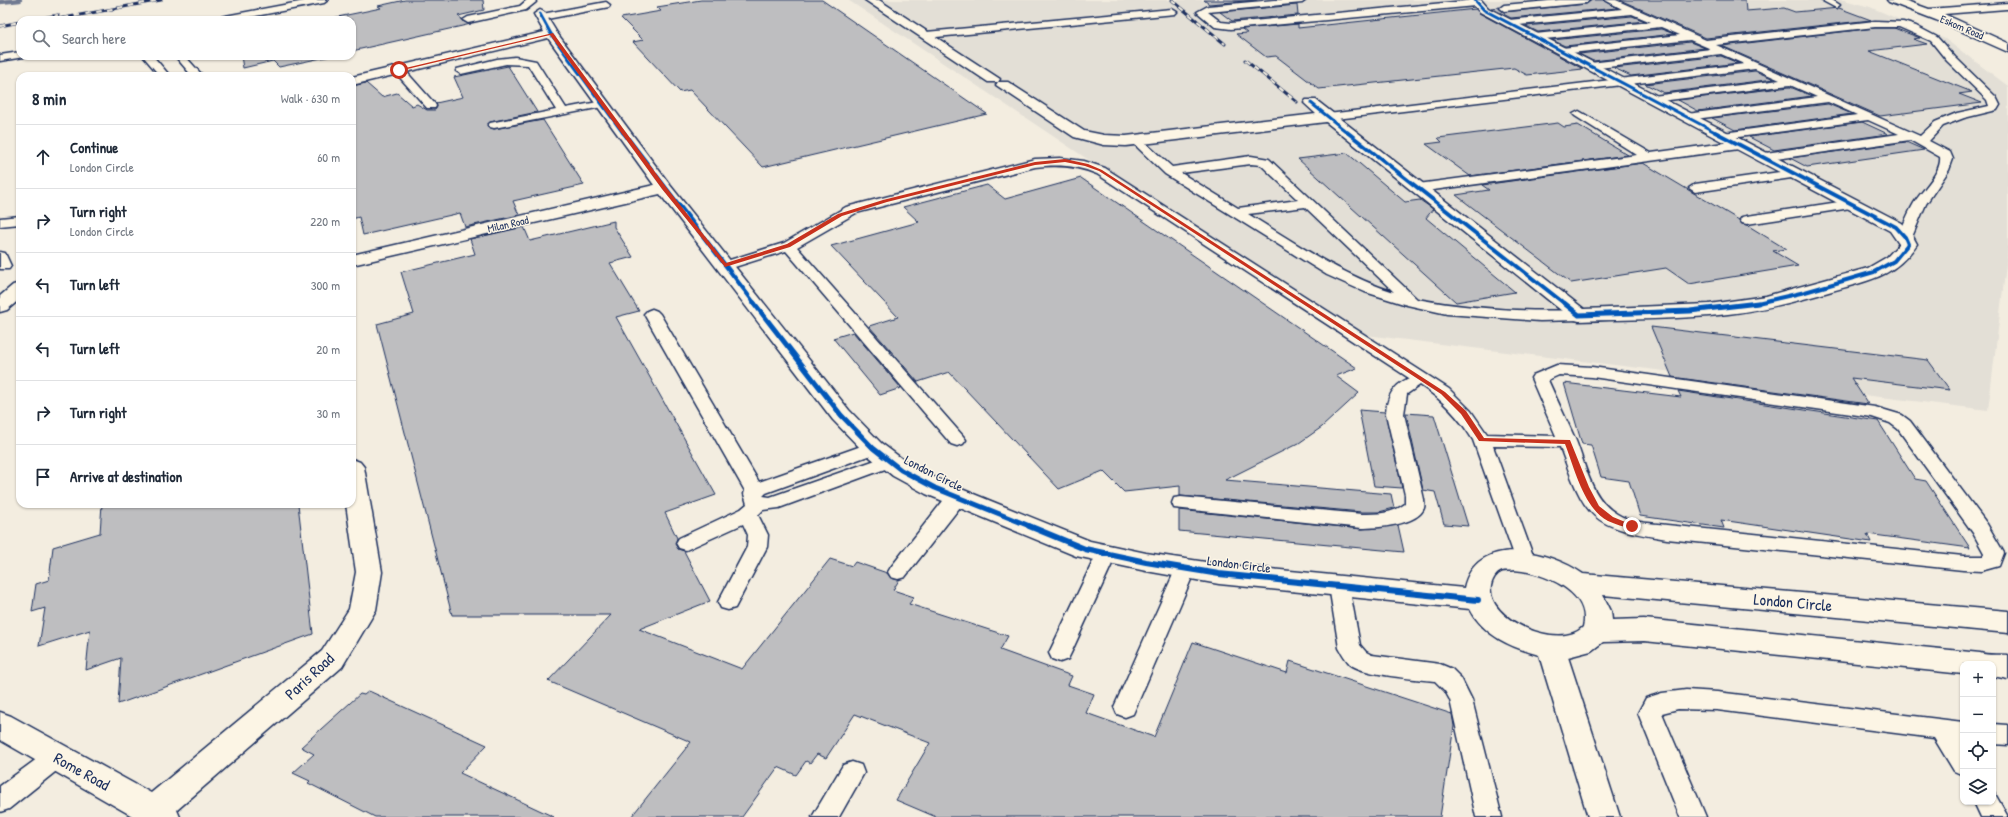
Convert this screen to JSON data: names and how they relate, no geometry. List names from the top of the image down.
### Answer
{
  "streets": {
    "street": [
      "Eskom Road",
      "Milan Road",
      "London Circle",
      "Paris Road",
      "Rome Road"
    ]
  },
  "crossings": [
    ["Milan Road", "London Circle"],
    ["Paris Road", "Rome Road"]
  ],
  "page": {
    "search": "Search here",
    "heading": ["8 min", "Walk · 630 m"],
    "list": [
      ["Continue", "London Circle", "60 m"],
      ["Turn right", "London Circle", "220 m"],
      ["Turn left", "300 m"],
      ["Turn left", "20 m"],
      ["Turn right", "30 m"],
      "Arrive at destination"
    ],
    "map_buttons": ["+", "−"]
  }
}
